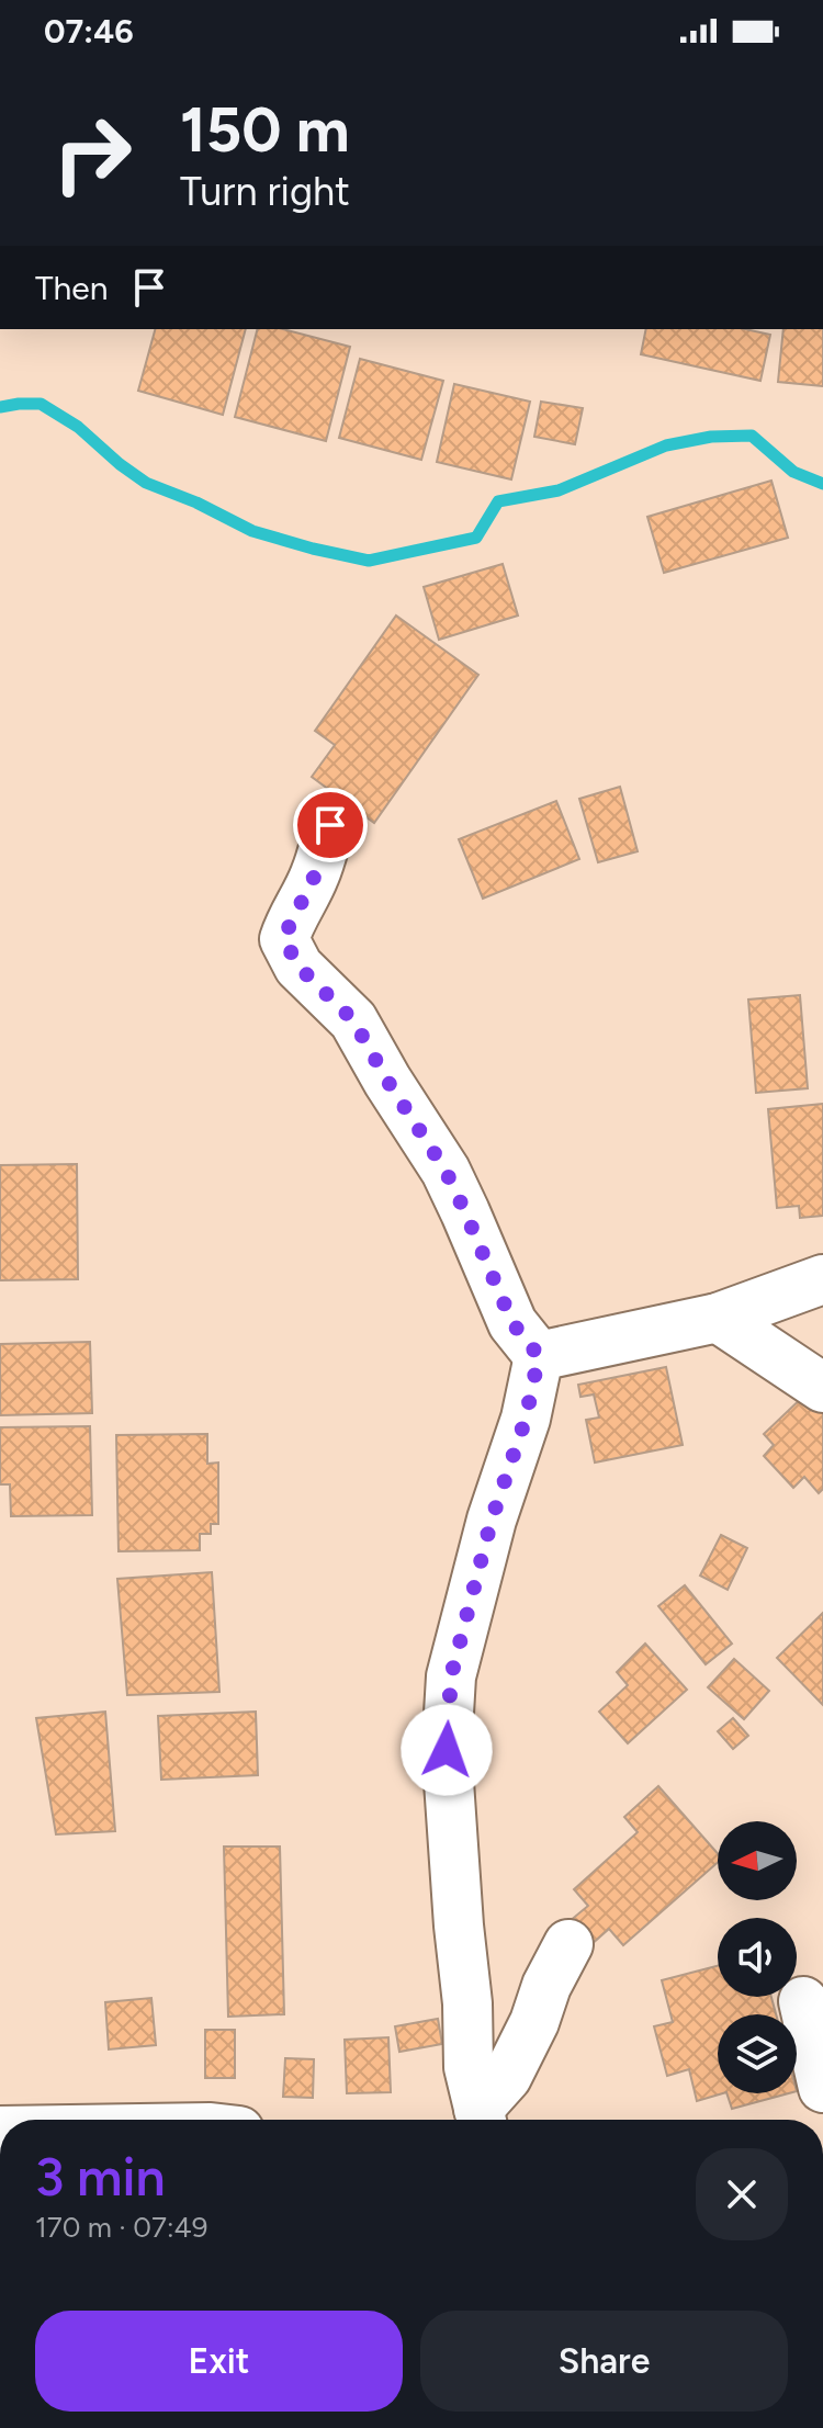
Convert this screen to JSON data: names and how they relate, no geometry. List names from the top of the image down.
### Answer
{
  "north": "left",
  "page": {
    "status": "07:46",
    "turn": ["150 m", "Turn right"],
    "then": "Then",
    "heading": ["3 min", "170 m · 07:49"],
    "buttons": ["Exit", "Share"]
  }
}
